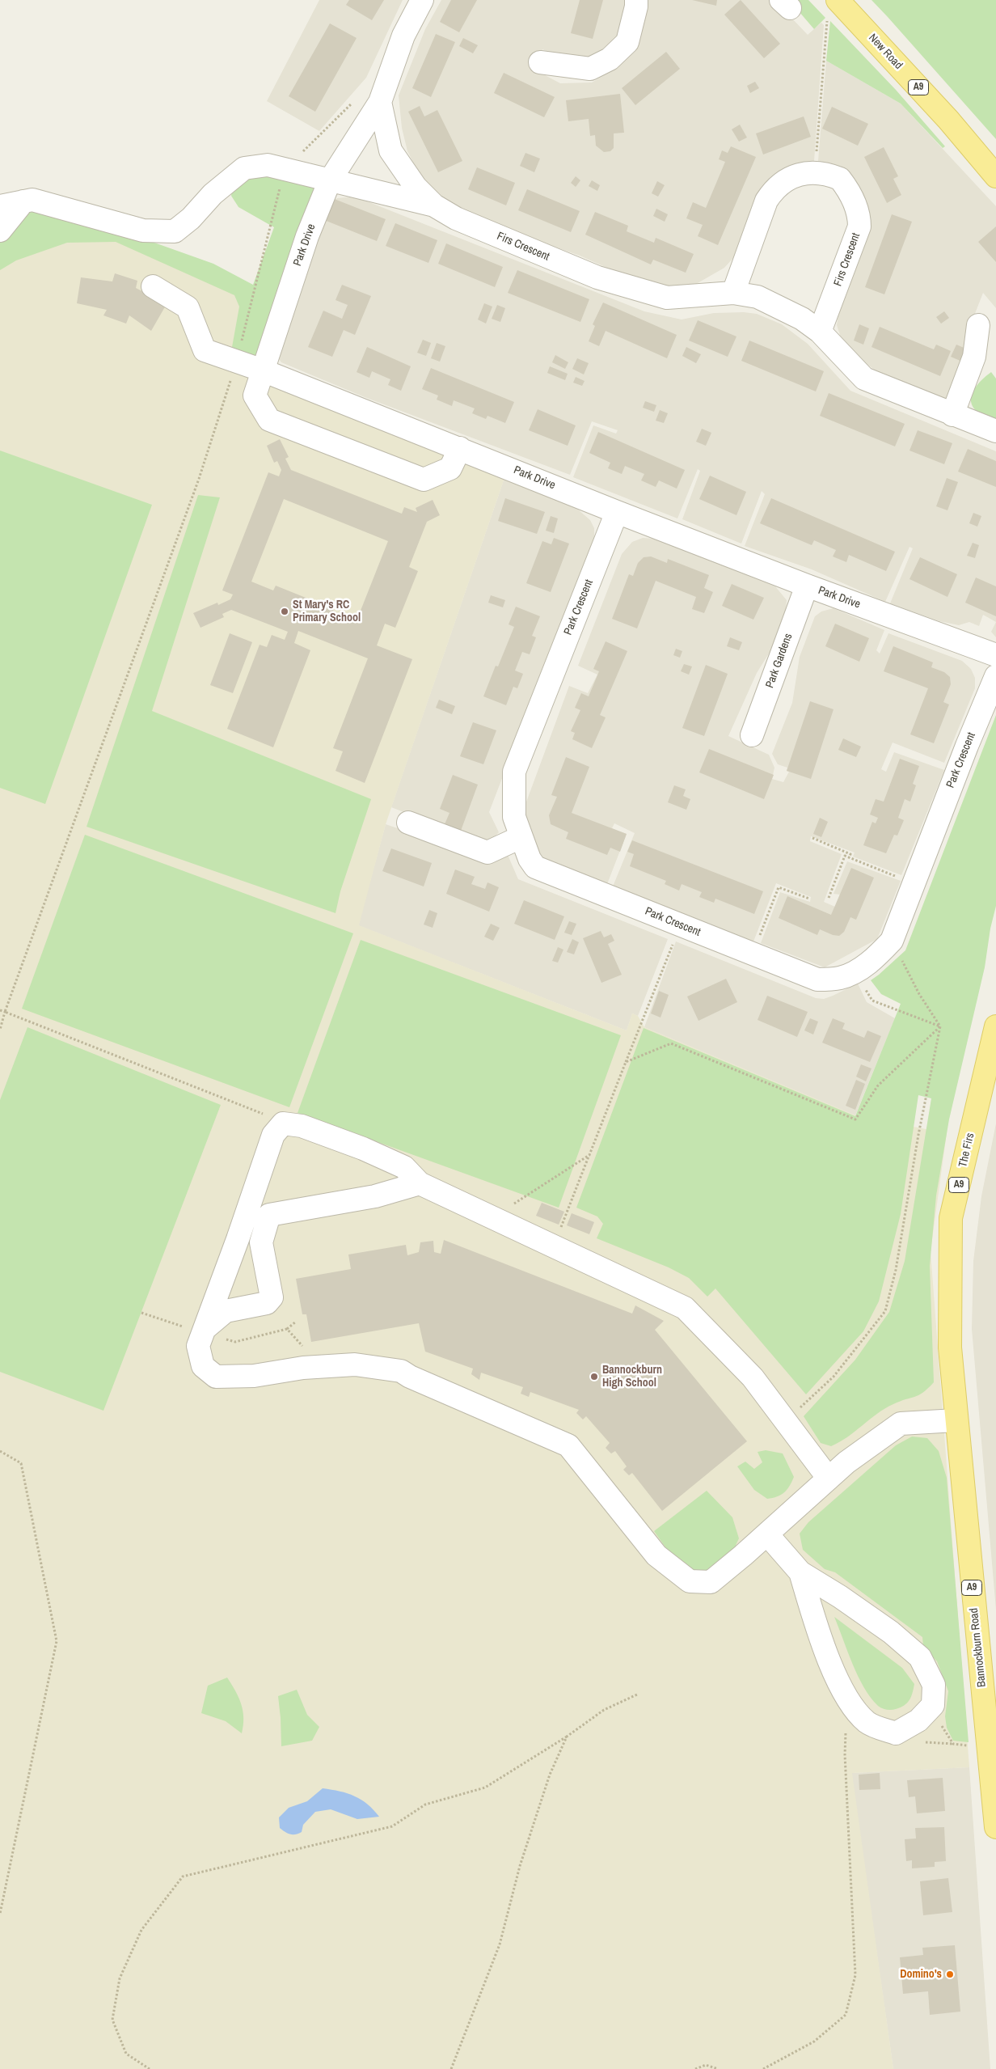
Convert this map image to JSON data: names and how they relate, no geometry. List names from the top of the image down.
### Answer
{
  "streets": {
    "main road": [
      "New Road",
      "A9",
      "The Firs",
      "Bannockburn Road"
    ],
    "street": [
      "Park Drive",
      "Firs Crescent",
      "Park Crescent",
      "Park Gardens"
    ]
  },
  "crossings": [
    ["Park Drive", "Firs Crescent"],
    ["Park Drive", "Park Crescent"],
    ["Park Drive", "Park Gardens"],
    ["The Firs", "Bannockburn Road"]
  ],
  "places": ["St Mary's RC Primary School", "Bannockburn High School", "Domino's"]
}
